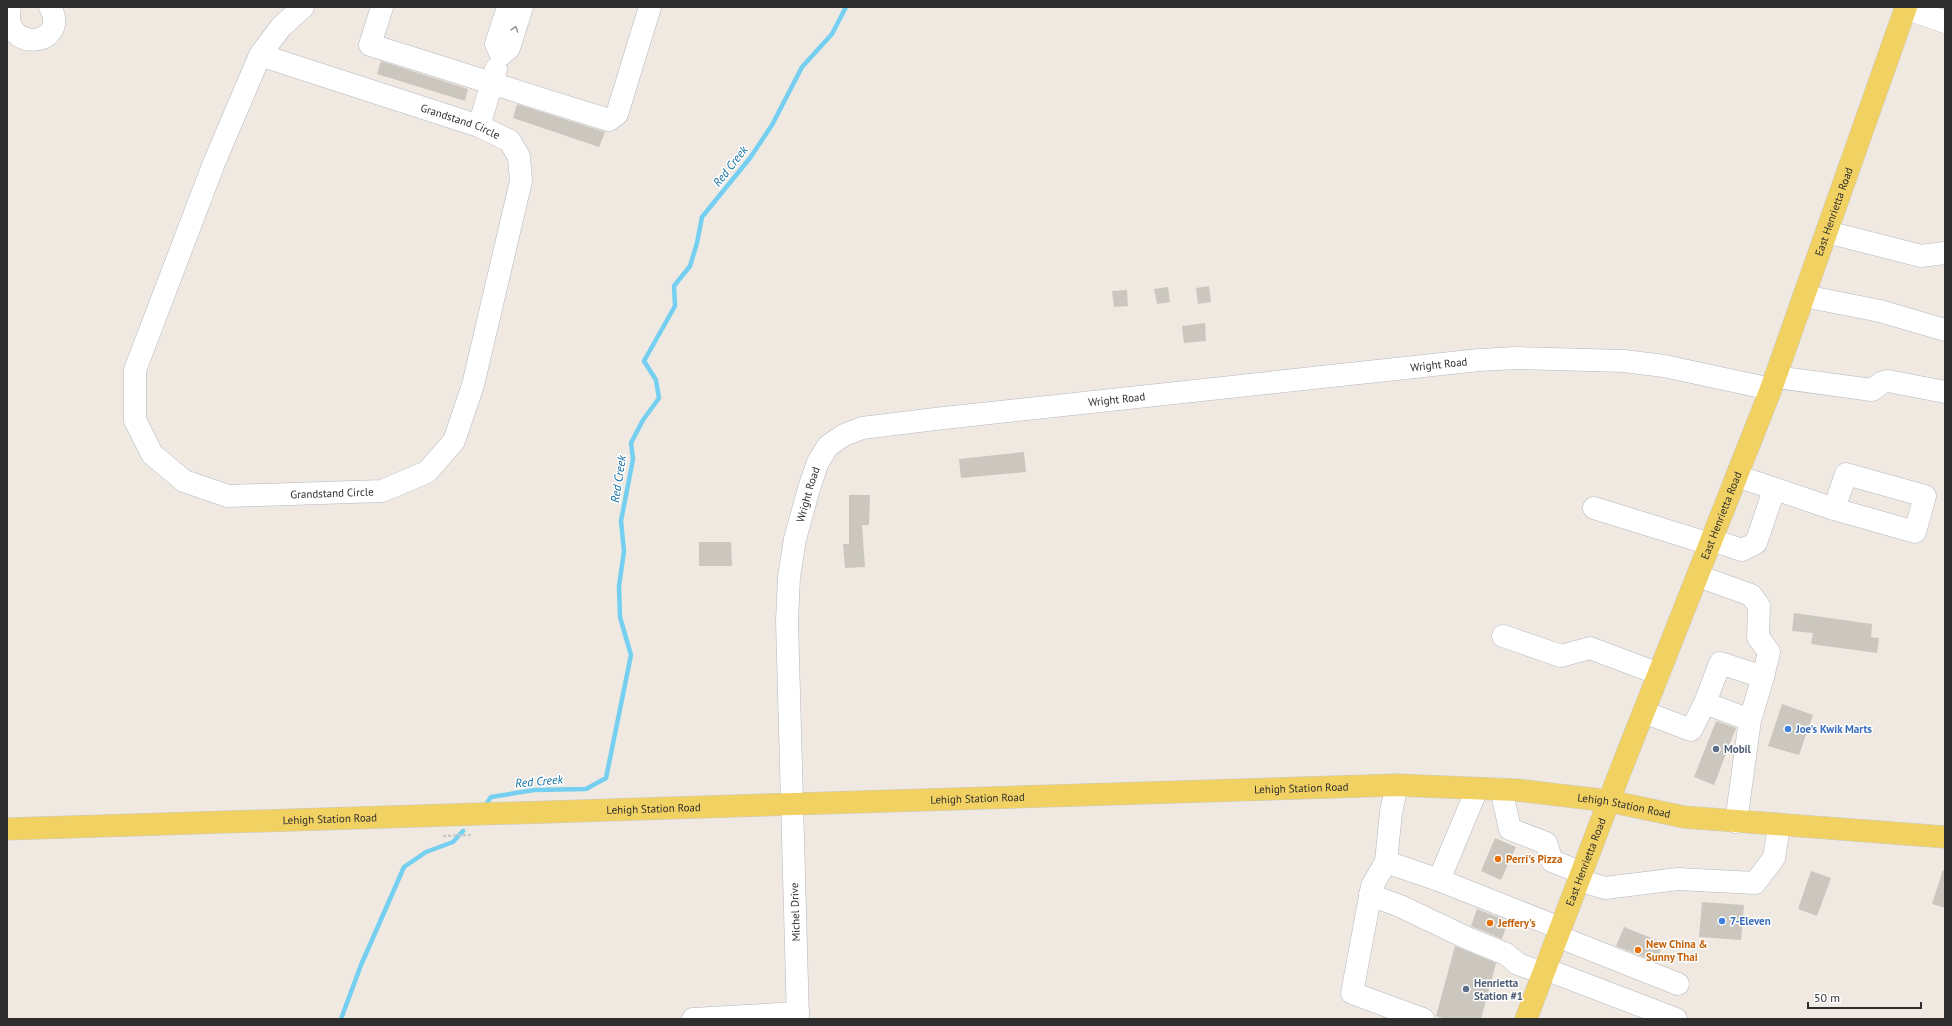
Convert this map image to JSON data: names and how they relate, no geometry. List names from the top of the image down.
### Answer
{
  "streets": {
    "main road": ["East Henrietta Road", "Lehigh Station Road"],
    "street": ["Grandstand Circle", "Wright Road", "Michel Drive"]
  },
  "crossings": [
    ["East Henrietta Road", "Wright Road"],
    ["East Henrietta Road", "Lehigh Station Road"],
    ["Wright Road", "Lehigh Station Road"],
    ["Wright Road", "Michel Drive"],
    ["Lehigh Station Road", "Michel Drive"]
  ],
  "water": ["Red Creek"],
  "places": [
    "Joe's Kwik Marts",
    "Mobil",
    "Perri's Pizza",
    "7-Eleven",
    "Jeffery's",
    "New China & Sunny Thai",
    "Henrietta Station #1"
  ],
  "scale_bar": "50 m"
}
